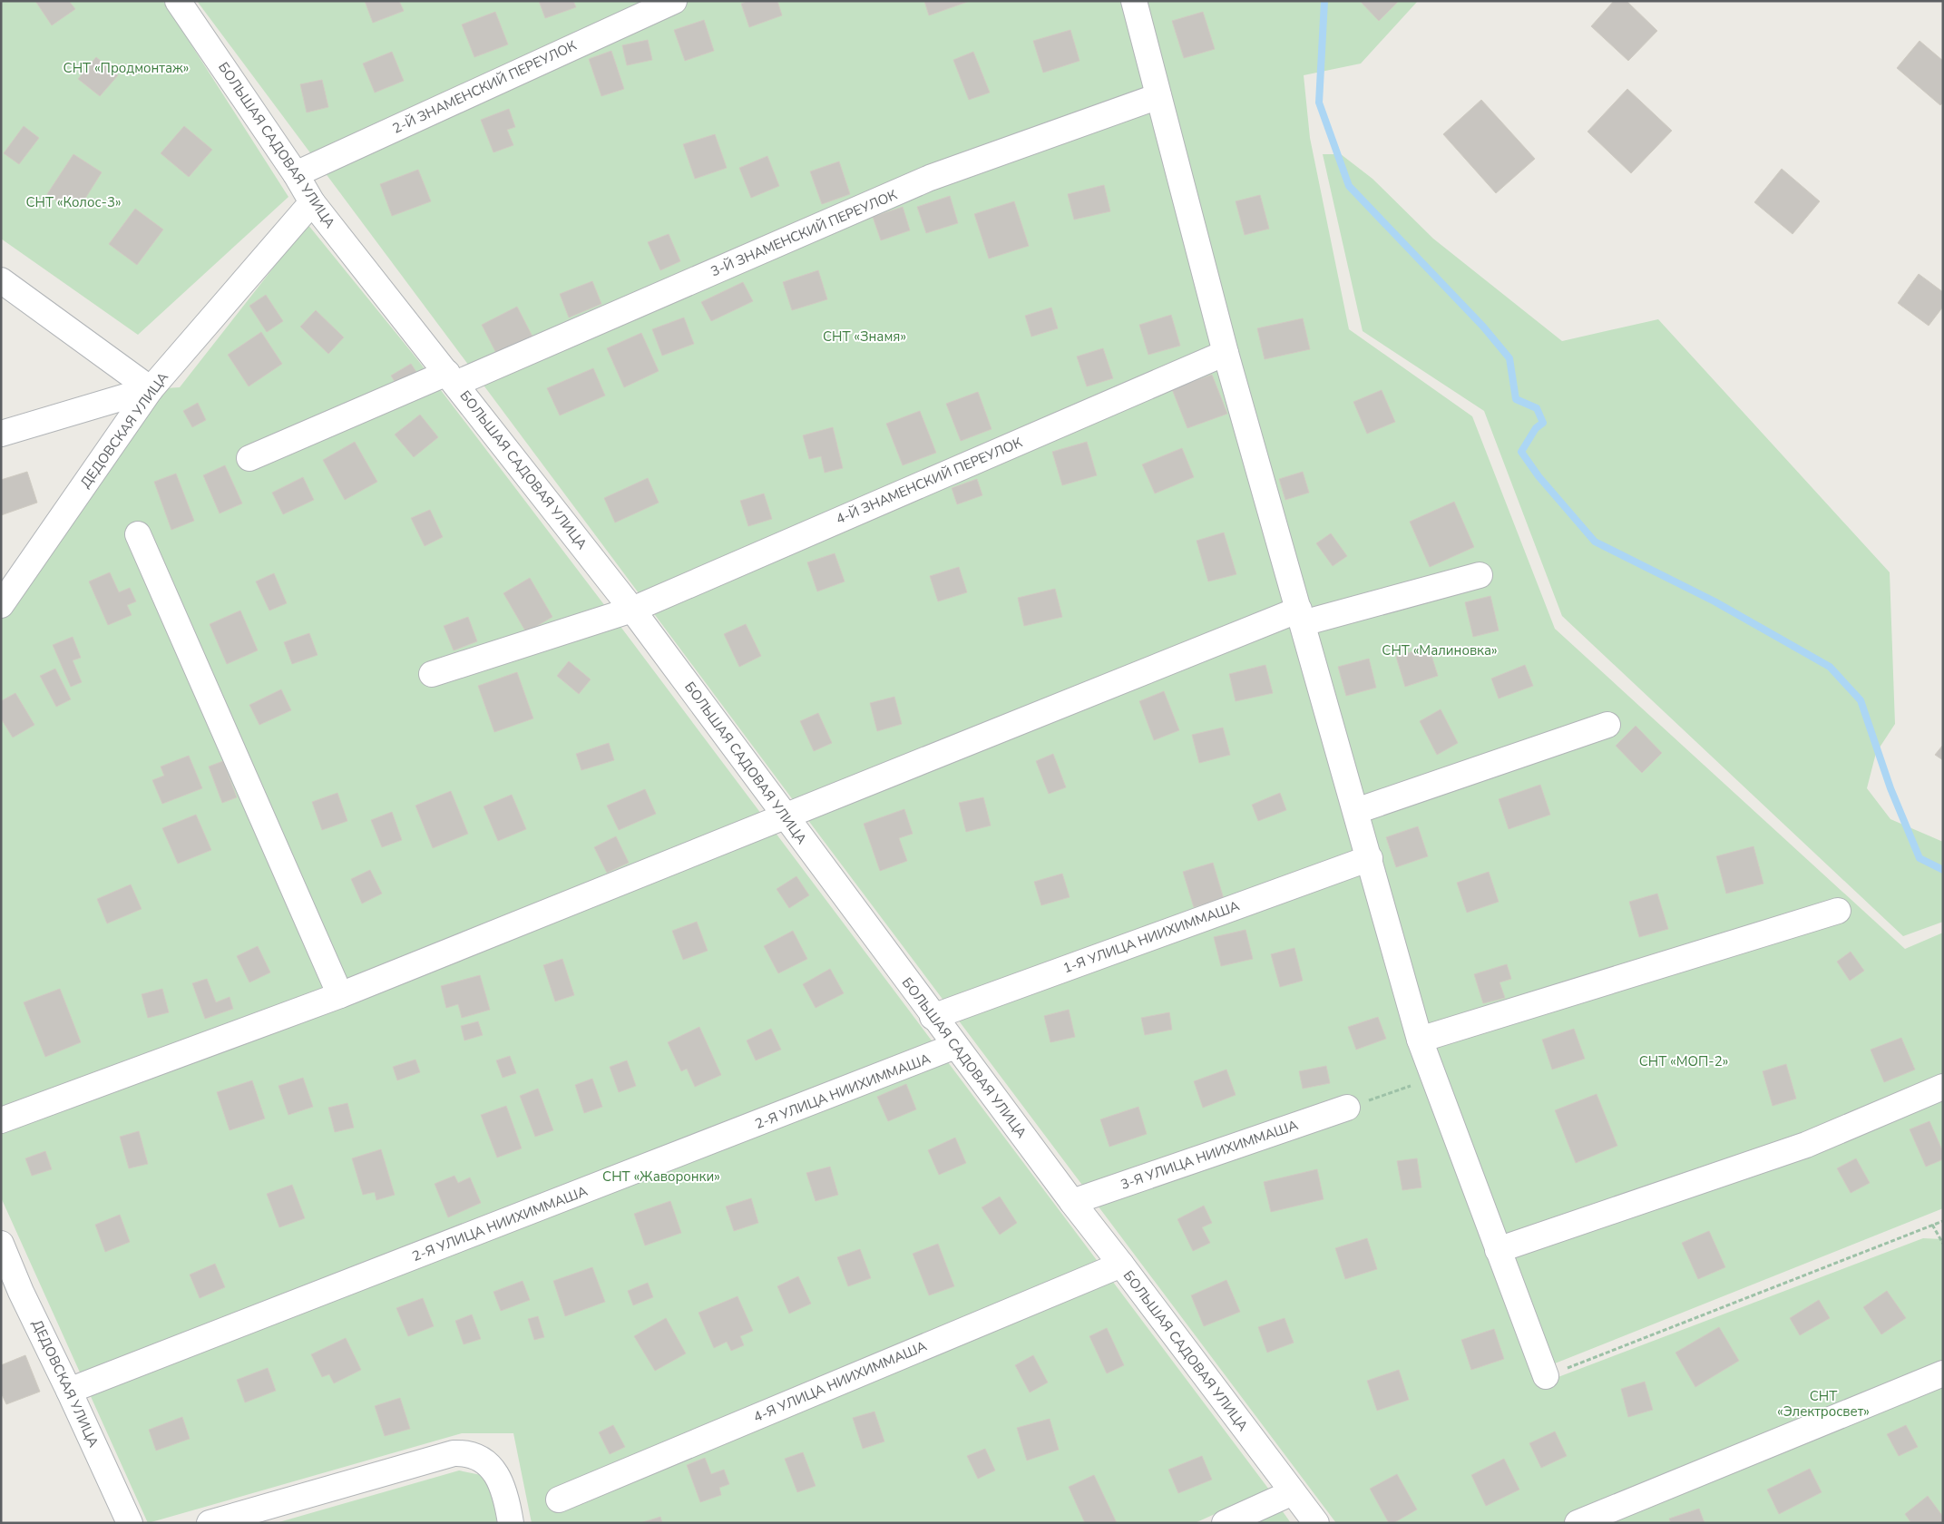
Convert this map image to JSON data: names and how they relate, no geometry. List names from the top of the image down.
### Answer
{
  "streets": {
    "street": [
      "2-Й ЗНАМЕНСКИЙ ПЕРЕУЛОК",
      "БОЛЬШАЯ САДОВАЯ УЛИЦА",
      "3-Й ЗНАМЕНСКИЙ ПЕРЕУЛОК",
      "ДЕДОВСКАЯ УЛИЦА",
      "4-Й ЗНАМЕНСКИЙ ПЕРЕУЛОК",
      "1-Я УЛИЦА НИИХИММАША",
      "2-Я УЛИЦА НИИХИММАША",
      "3-Я УЛИЦА НИИХИММАША",
      "4-Я УЛИЦА НИИХИММАША"
    ]
  },
  "crossings": [
    ["2-Й ЗНАМЕНСКИЙ ПЕРЕУЛОК", "БОЛЬШАЯ САДОВАЯ УЛИЦА"],
    ["БОЛЬШАЯ САДОВАЯ УЛИЦА", "3-Й ЗНАМЕНСКИЙ ПЕРЕУЛОК"],
    ["БОЛЬШАЯ САДОВАЯ УЛИЦА", "ДЕДОВСКАЯ УЛИЦА"],
    ["БОЛЬШАЯ САДОВАЯ УЛИЦА", "4-Й ЗНАМЕНСКИЙ ПЕРЕУЛОК"],
    ["БОЛЬШАЯ САДОВАЯ УЛИЦА", "1-Я УЛИЦА НИИХИММАША"],
    ["БОЛЬШАЯ САДОВАЯ УЛИЦА", "2-Я УЛИЦА НИИХИММАША"],
    ["БОЛЬШАЯ САДОВАЯ УЛИЦА", "3-Я УЛИЦА НИИХИММАША"],
    ["БОЛЬШАЯ САДОВАЯ УЛИЦА", "4-Я УЛИЦА НИИХИММАША"],
    ["ДЕДОВСКАЯ УЛИЦА", "2-Я УЛИЦА НИИХИММАША"]
  ],
  "parks": [
    "СНТ «Продмонтаж»",
    "СНТ «Колос-3»",
    "СНТ «Знамя»",
    "СНТ «Малиновка»",
    "СНТ «МОП-2»",
    "СНТ «Жаворонки»",
    "СНТ «Электросвет»"
  ]
}
